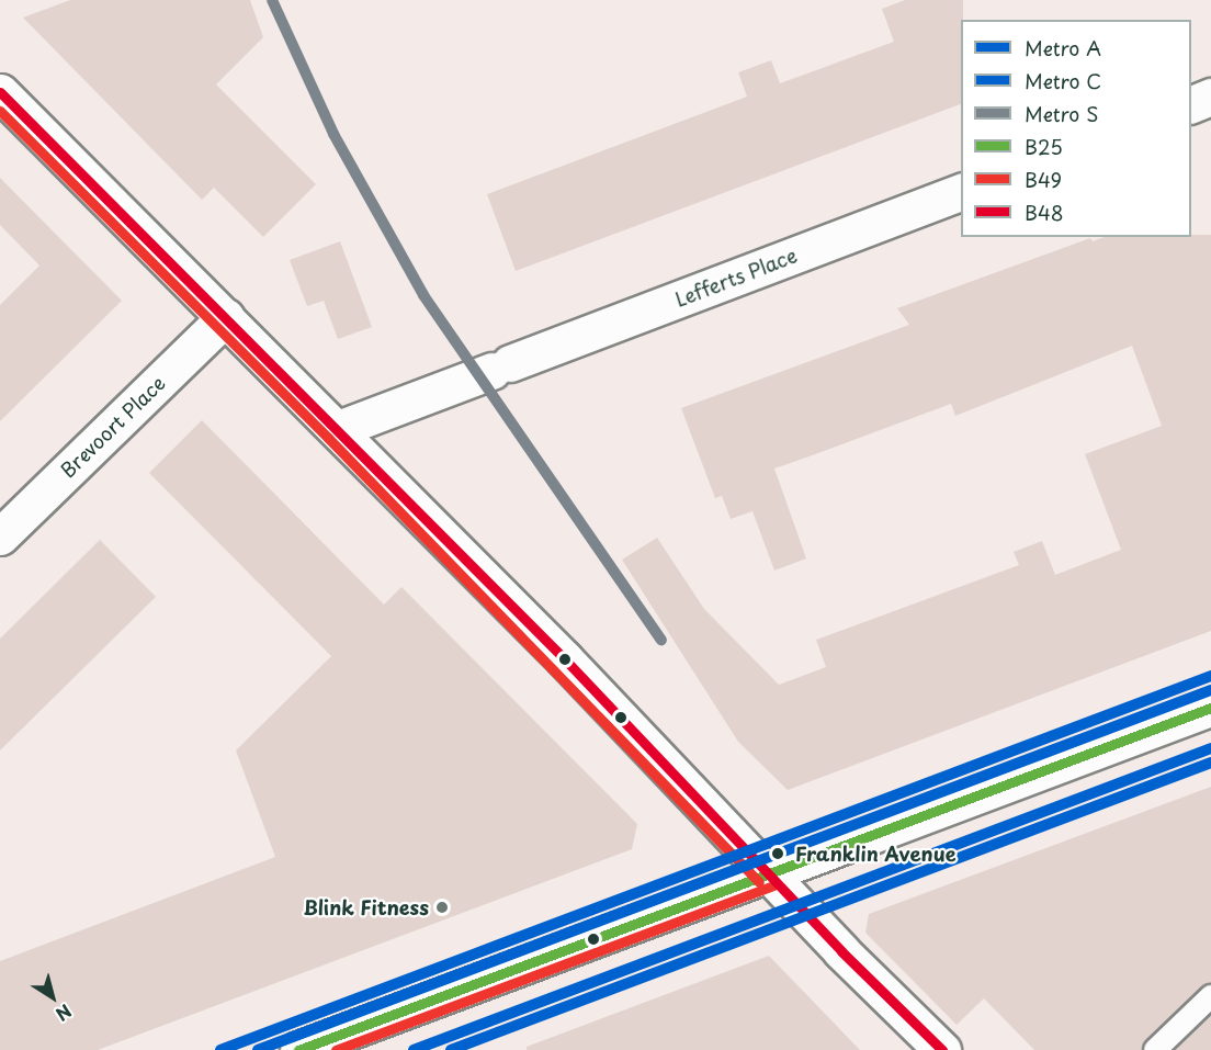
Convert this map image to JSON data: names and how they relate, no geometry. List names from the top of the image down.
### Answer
{
  "streets": {
    "street": ["Lefferts Place", "Brevoort Place"]
  },
  "places": ["Franklin Avenue", "Blink Fitness"],
  "lines": [
    "metro line S",
    "transit line B48",
    "transit line B49",
    "metro line A",
    "metro line C",
    "transit line B25"
  ],
  "legend": [
    "Metro A",
    "Metro C",
    "Metro S",
    "B25",
    "B49",
    "B48"
  ],
  "north": "bottom right"
}
